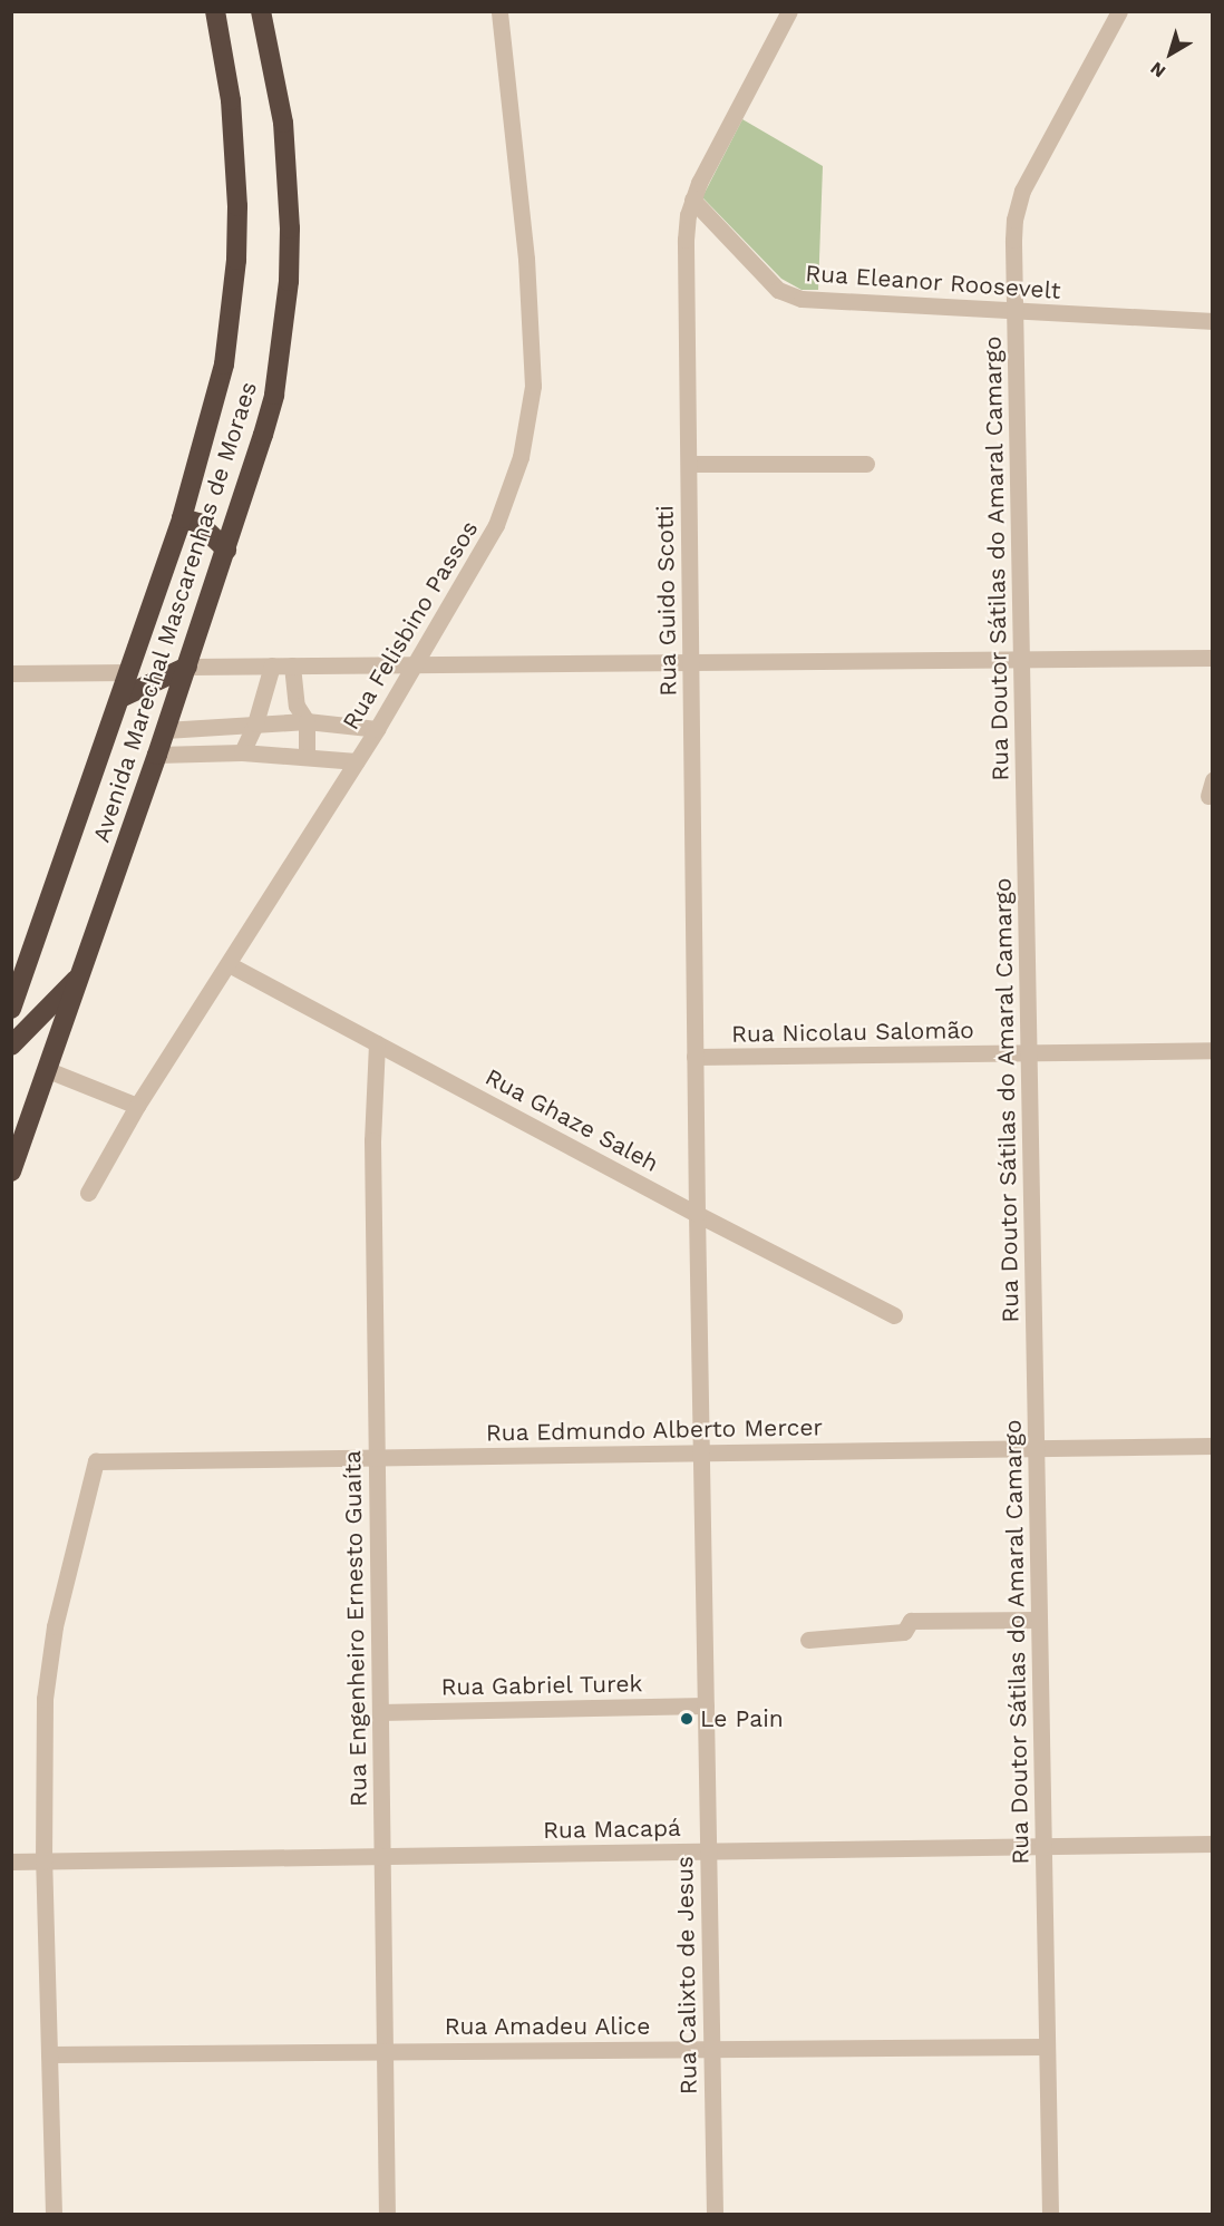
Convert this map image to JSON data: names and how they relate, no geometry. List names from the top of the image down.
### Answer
{
  "streets": {
    "highway": ["Avenida Marechal Mascarenhas de Moraes"],
    "street": [
      "Rua Eleanor Roosevelt",
      "Rua Doutor Sátilas do Amaral Camargo",
      "Rua Guido Scotti",
      "Rua Felisbino Passos",
      "Rua Nicolau Salomão",
      "Rua Ghaze Saleh",
      "Rua Edmundo Alberto Mercer",
      "Rua Engenheiro Ernesto Guaíta",
      "Rua Gabriel Turek",
      "Rua Macapá",
      "Rua Calixto de Jesus",
      "Rua Amadeu Alice"
    ]
  },
  "crossings": [
    ["Rua Eleanor Roosevelt", "Rua Doutor Sátilas do Amaral Camargo"],
    ["Rua Eleanor Roosevelt", "Rua Guido Scotti"],
    ["Rua Doutor Sátilas do Amaral Camargo", "Rua Nicolau Salomão"],
    ["Rua Doutor Sátilas do Amaral Camargo", "Rua Edmundo Alberto Mercer"],
    ["Rua Doutor Sátilas do Amaral Camargo", "Rua Macapá"],
    ["Rua Doutor Sátilas do Amaral Camargo", "Rua Amadeu Alice"],
    ["Rua Guido Scotti", "Rua Nicolau Salomão"],
    ["Rua Guido Scotti", "Rua Ghaze Saleh"],
    ["Rua Guido Scotti", "Rua Calixto de Jesus"],
    ["Rua Felisbino Passos", "Rua Ghaze Saleh"],
    ["Rua Ghaze Saleh", "Rua Engenheiro Ernesto Guaíta"],
    ["Rua Ghaze Saleh", "Rua Calixto de Jesus"],
    ["Rua Edmundo Alberto Mercer", "Rua Engenheiro Ernesto Guaíta"],
    ["Rua Edmundo Alberto Mercer", "Rua Macapá"],
    ["Rua Edmundo Alberto Mercer", "Rua Calixto de Jesus"],
    ["Rua Engenheiro Ernesto Guaíta", "Rua Gabriel Turek"],
    ["Rua Engenheiro Ernesto Guaíta", "Rua Macapá"],
    ["Rua Engenheiro Ernesto Guaíta", "Rua Amadeu Alice"],
    ["Rua Gabriel Turek", "Rua Calixto de Jesus"],
    ["Rua Macapá", "Rua Calixto de Jesus"],
    ["Rua Calixto de Jesus", "Rua Amadeu Alice"]
  ],
  "places": ["Le Pain"],
  "north": "bottom left"
}
